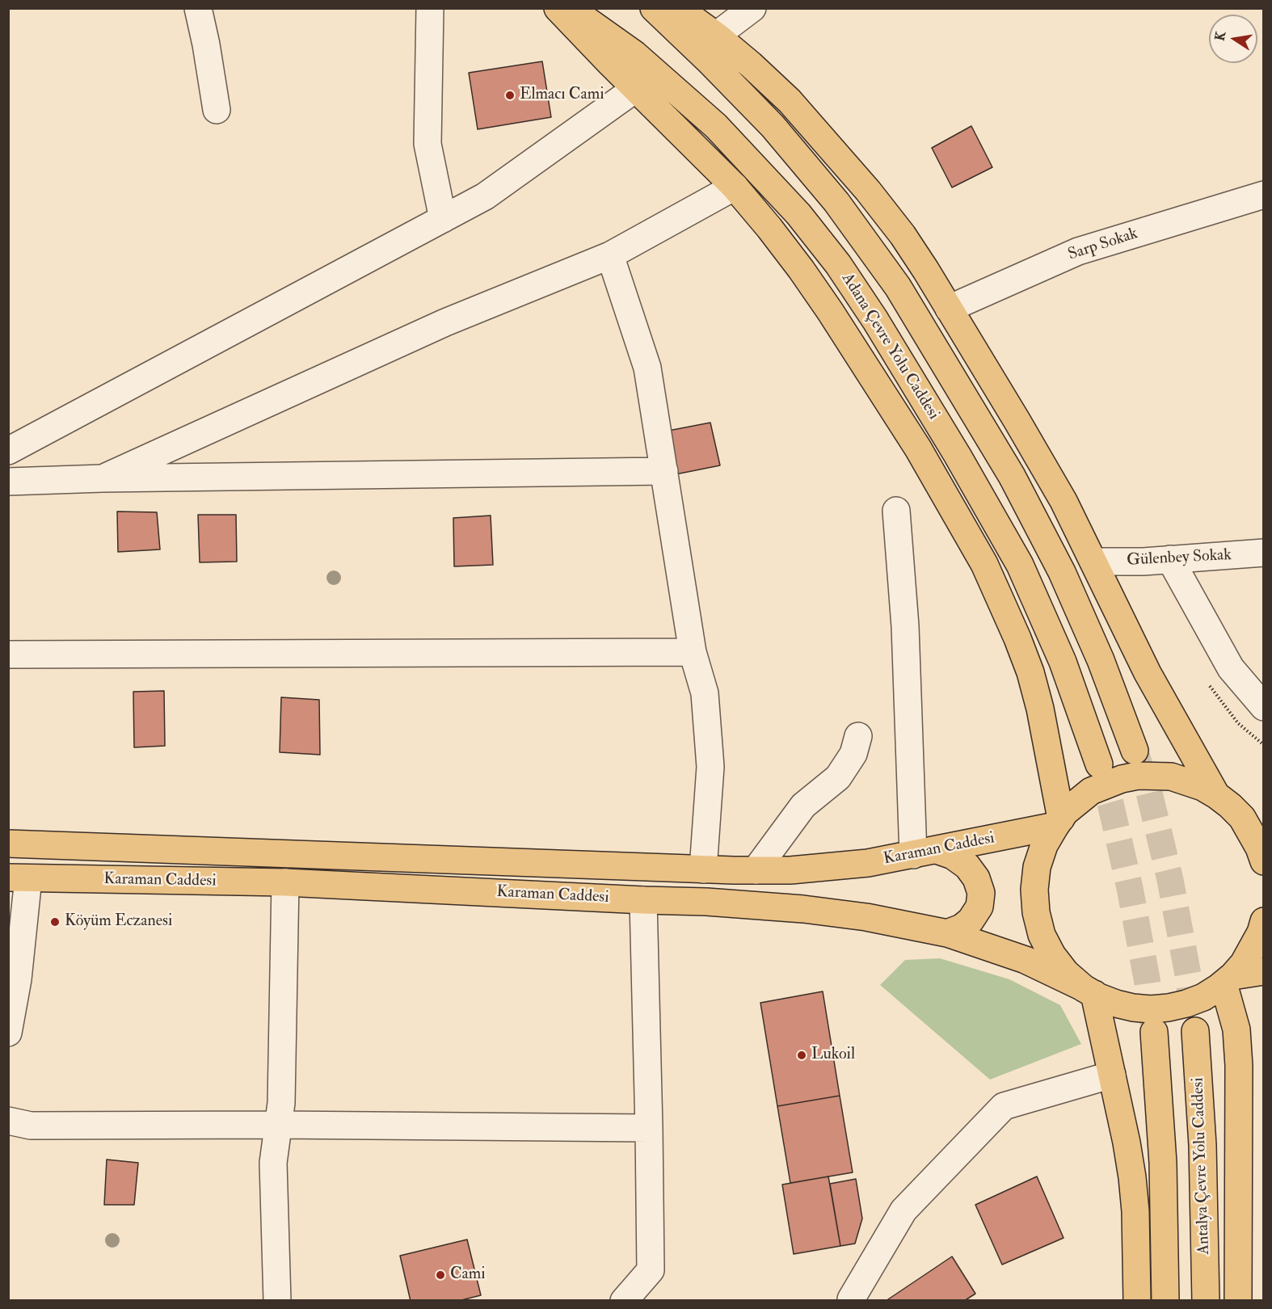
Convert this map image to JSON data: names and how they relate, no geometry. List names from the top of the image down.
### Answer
{
  "streets": {
    "main road": ["Adana Çevre Yolu Caddesi", "Karaman Caddesi", "Antalya Çevre Yolu Caddesi"],
    "street": ["Sarp Sokak", "Gülenbey Sokak"]
  },
  "places": [
    "Elmacı Cami",
    "Köyüm Eczanesi",
    "Lukoil",
    "Cami"
  ],
  "north": "left"
}
